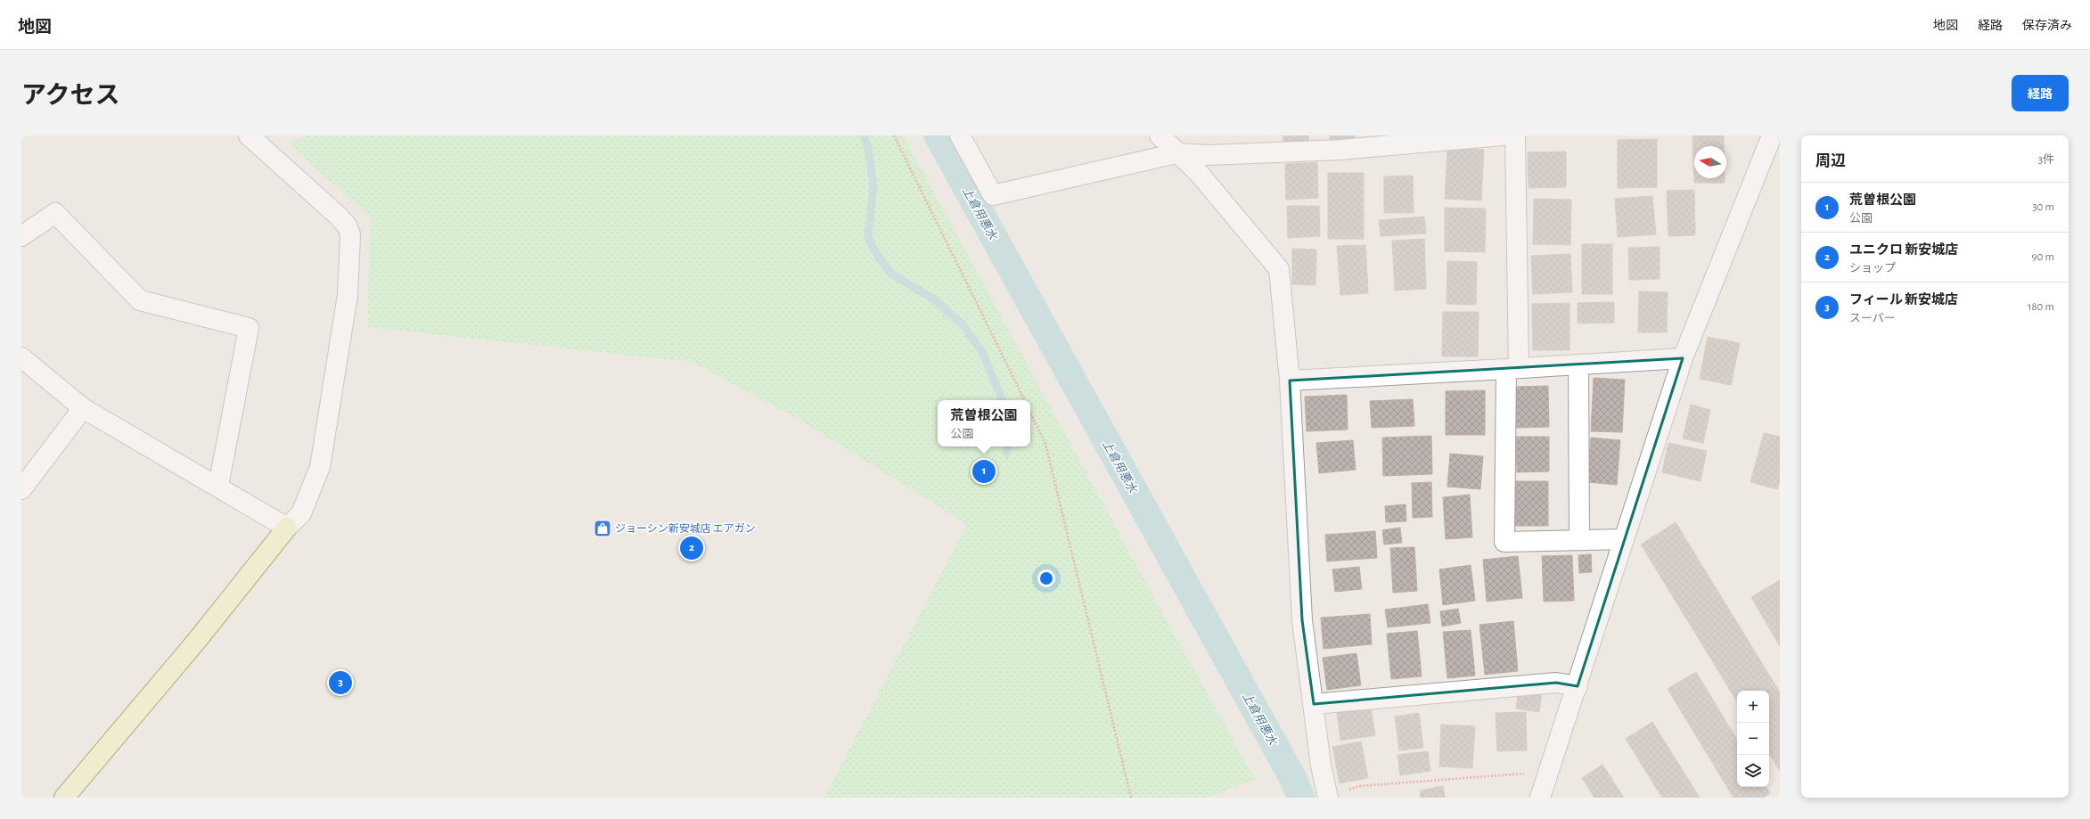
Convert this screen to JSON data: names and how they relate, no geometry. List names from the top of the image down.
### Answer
{
  "water": ["上倉用悪水"],
  "places": {
    "shop": ["ジョーシン新安城店 エアガン"]
  },
  "north": "left",
  "page": {
    "header": "地図",
    "nav": ["地図", "経路", "保存済み"],
    "title": "アクセス",
    "buttons": "経路",
    "heading": ["周辺", "3件"],
    "list": [
      {
        "mark": "1",
        "name": "荒曽根公園",
        "note": "公園",
        "value": "30 m"
      },
      {
        "mark": "2",
        "name": "ユニクロ 新安城店",
        "note": "ショップ",
        "value": "90 m"
      },
      {
        "mark": "3",
        "name": "フィール 新安城店",
        "note": "スーパー",
        "value": "180 m"
      }
    ],
    "popup": ["荒曽根公園", "公園"],
    "pins": ["1", "2", "3"],
    "map_buttons": ["+", "−"]
  }
}
